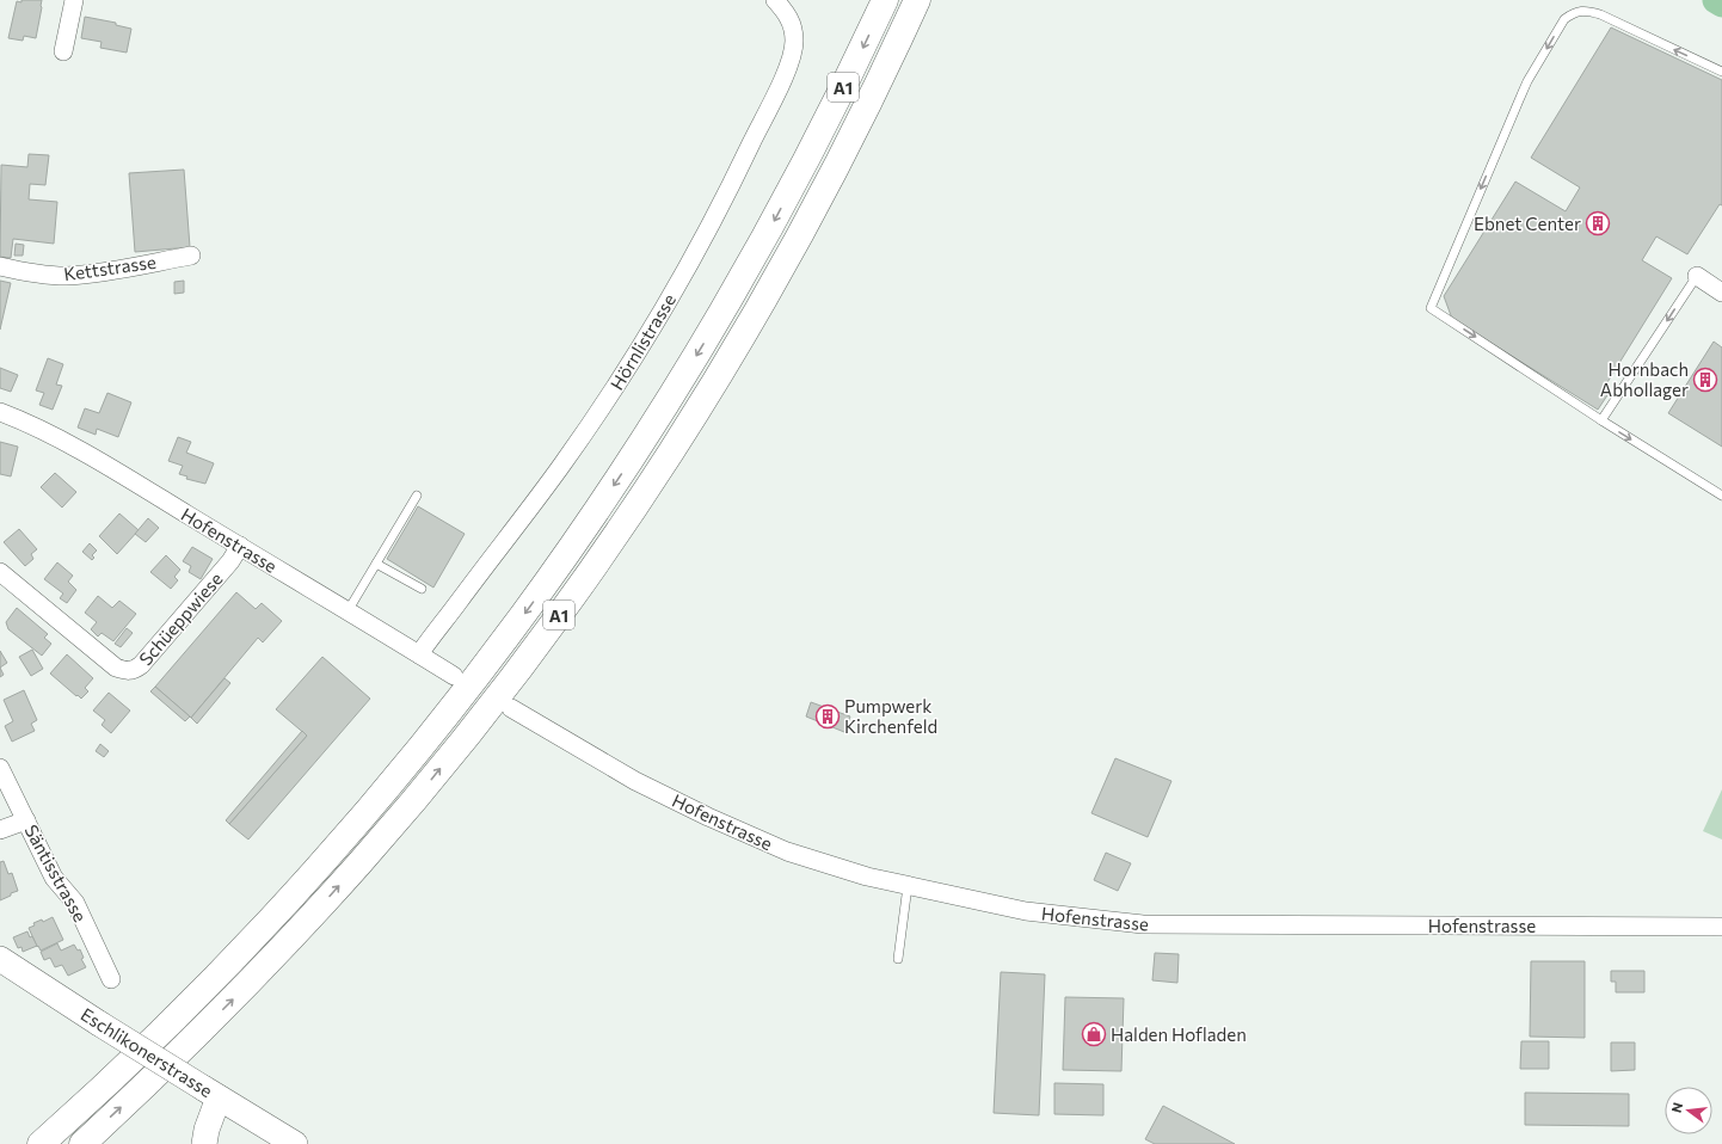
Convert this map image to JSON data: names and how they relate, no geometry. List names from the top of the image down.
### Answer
{
  "streets": {
    "highway": ["A1"],
    "main road": ["Eschlikonerstrasse"],
    "street": [
      "Kettstrasse",
      "Hörnlistrasse",
      "Hofenstrasse",
      "Schüeppwiese",
      "Säntisstrasse"
    ]
  },
  "crossings": [
    ["Hörnlistrasse", "Hofenstrasse"],
    ["Hofenstrasse", "Schüeppwiese"]
  ],
  "places": {
    "building": ["Ebnet Center", "Hornbach Abhollager", "Pumpwerk Kirchenfeld"],
    "shop": ["Halden Hofladen"]
  },
  "north": "left"
}
